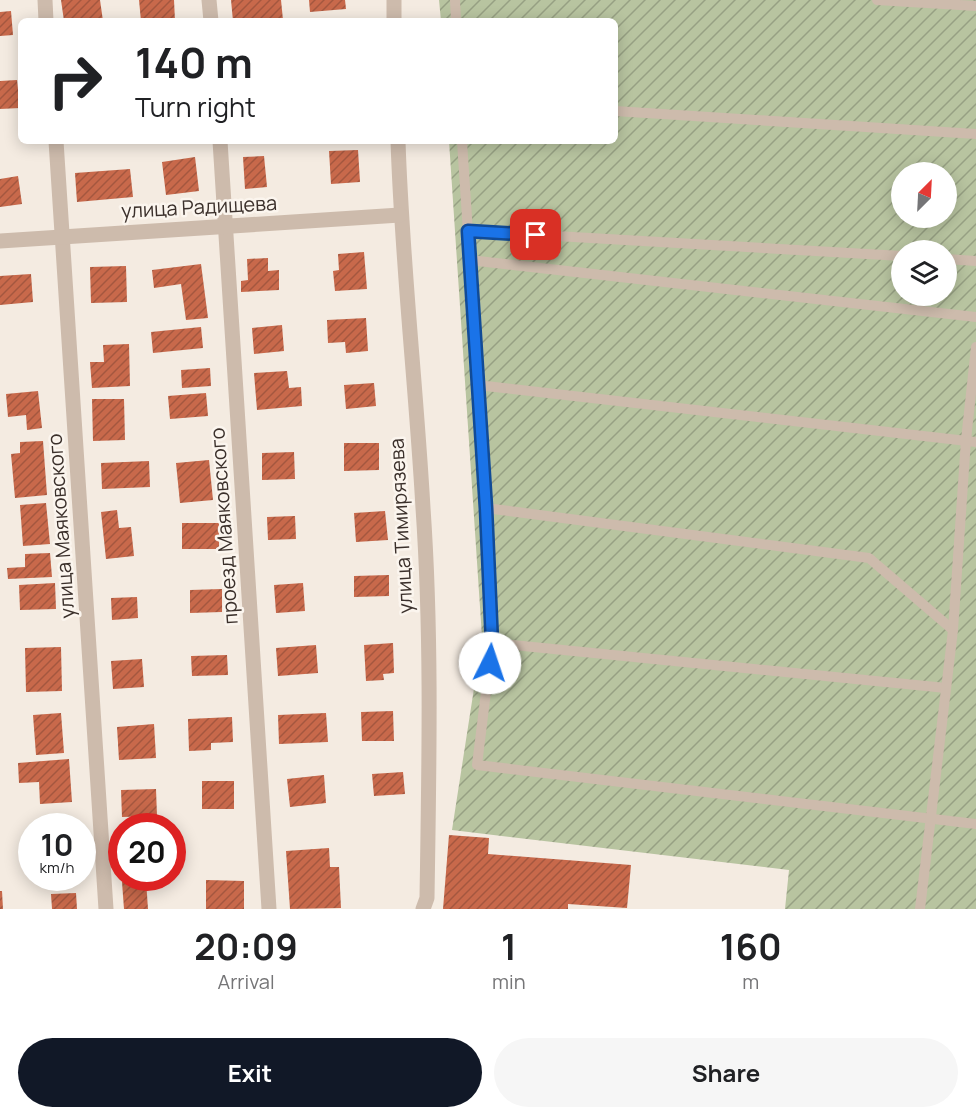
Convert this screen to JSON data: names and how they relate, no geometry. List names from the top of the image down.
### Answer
{
  "streets": {
    "street": [
      "улица Радищева",
      "улица Маяковского",
      "проезд Маяковского",
      "улица Тимирязева"
    ]
  },
  "crossings": [
    ["улица Радищева", "улица Маяковского"],
    ["улица Радищева", "проезд Маяковского"],
    ["улица Радищева", "улица Тимирязева"]
  ],
  "north": "top right",
  "page": {
    "turn": ["140 m", "Turn right"],
    "speed": "10 km/h",
    "limit": "20",
    "eta": [
      "20:09",
      "Arrival",
      "1",
      "min",
      "160",
      "m"
    ],
    "buttons": ["Exit", "Share"]
  }
}
